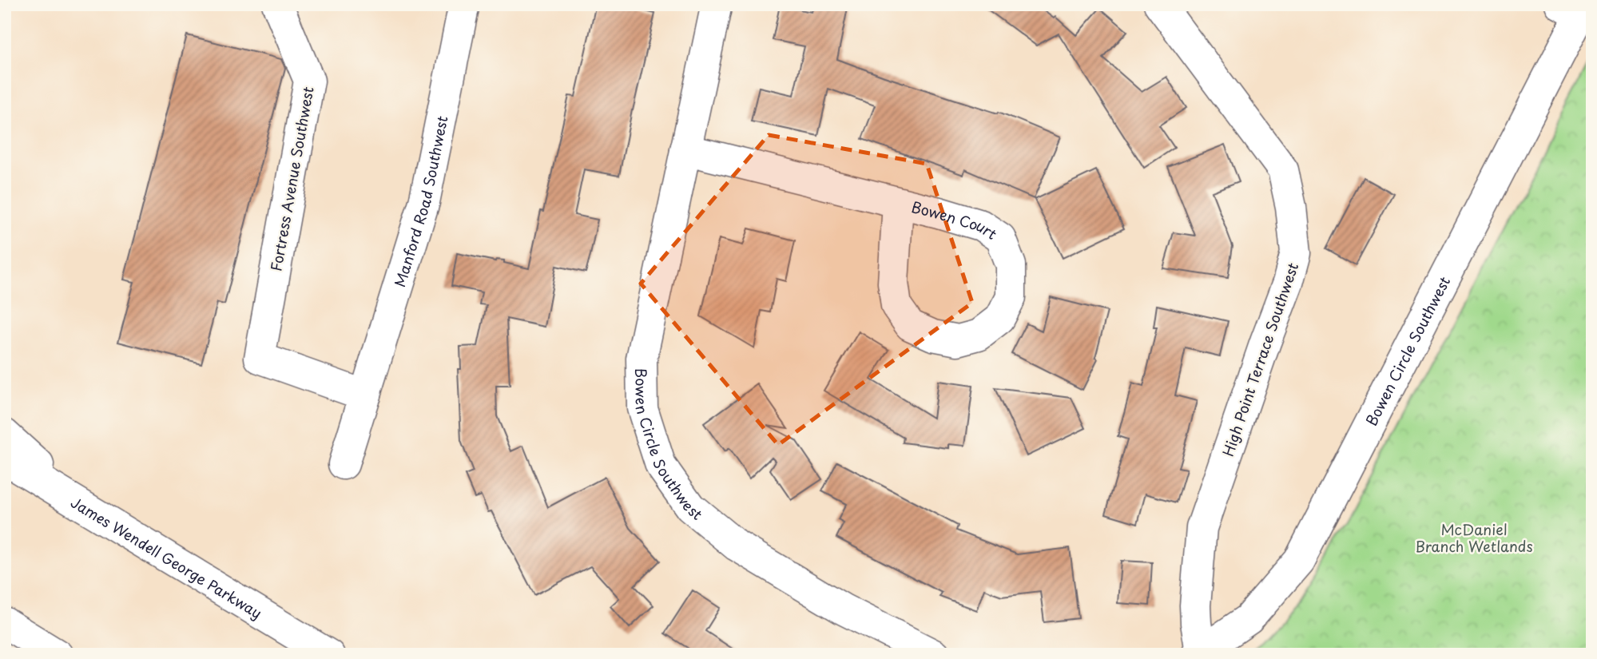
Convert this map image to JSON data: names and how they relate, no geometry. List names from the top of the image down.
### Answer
{
  "streets": {
    "main road": [
      "Fortress Avenue Southwest",
      "Manford Road Southwest",
      "Bowen Court",
      "Bowen Circle Southwest",
      "High Point Terrace Southwest",
      "James Wendell George Parkway"
    ]
  },
  "crossings": [
    ["Fortress Avenue Southwest", "Manford Road Southwest"],
    ["Bowen Court", "Bowen Circle Southwest"],
    ["Bowen Circle Southwest", "High Point Terrace Southwest"]
  ],
  "parks": ["McDaniel Branch Wetlands"]
}
